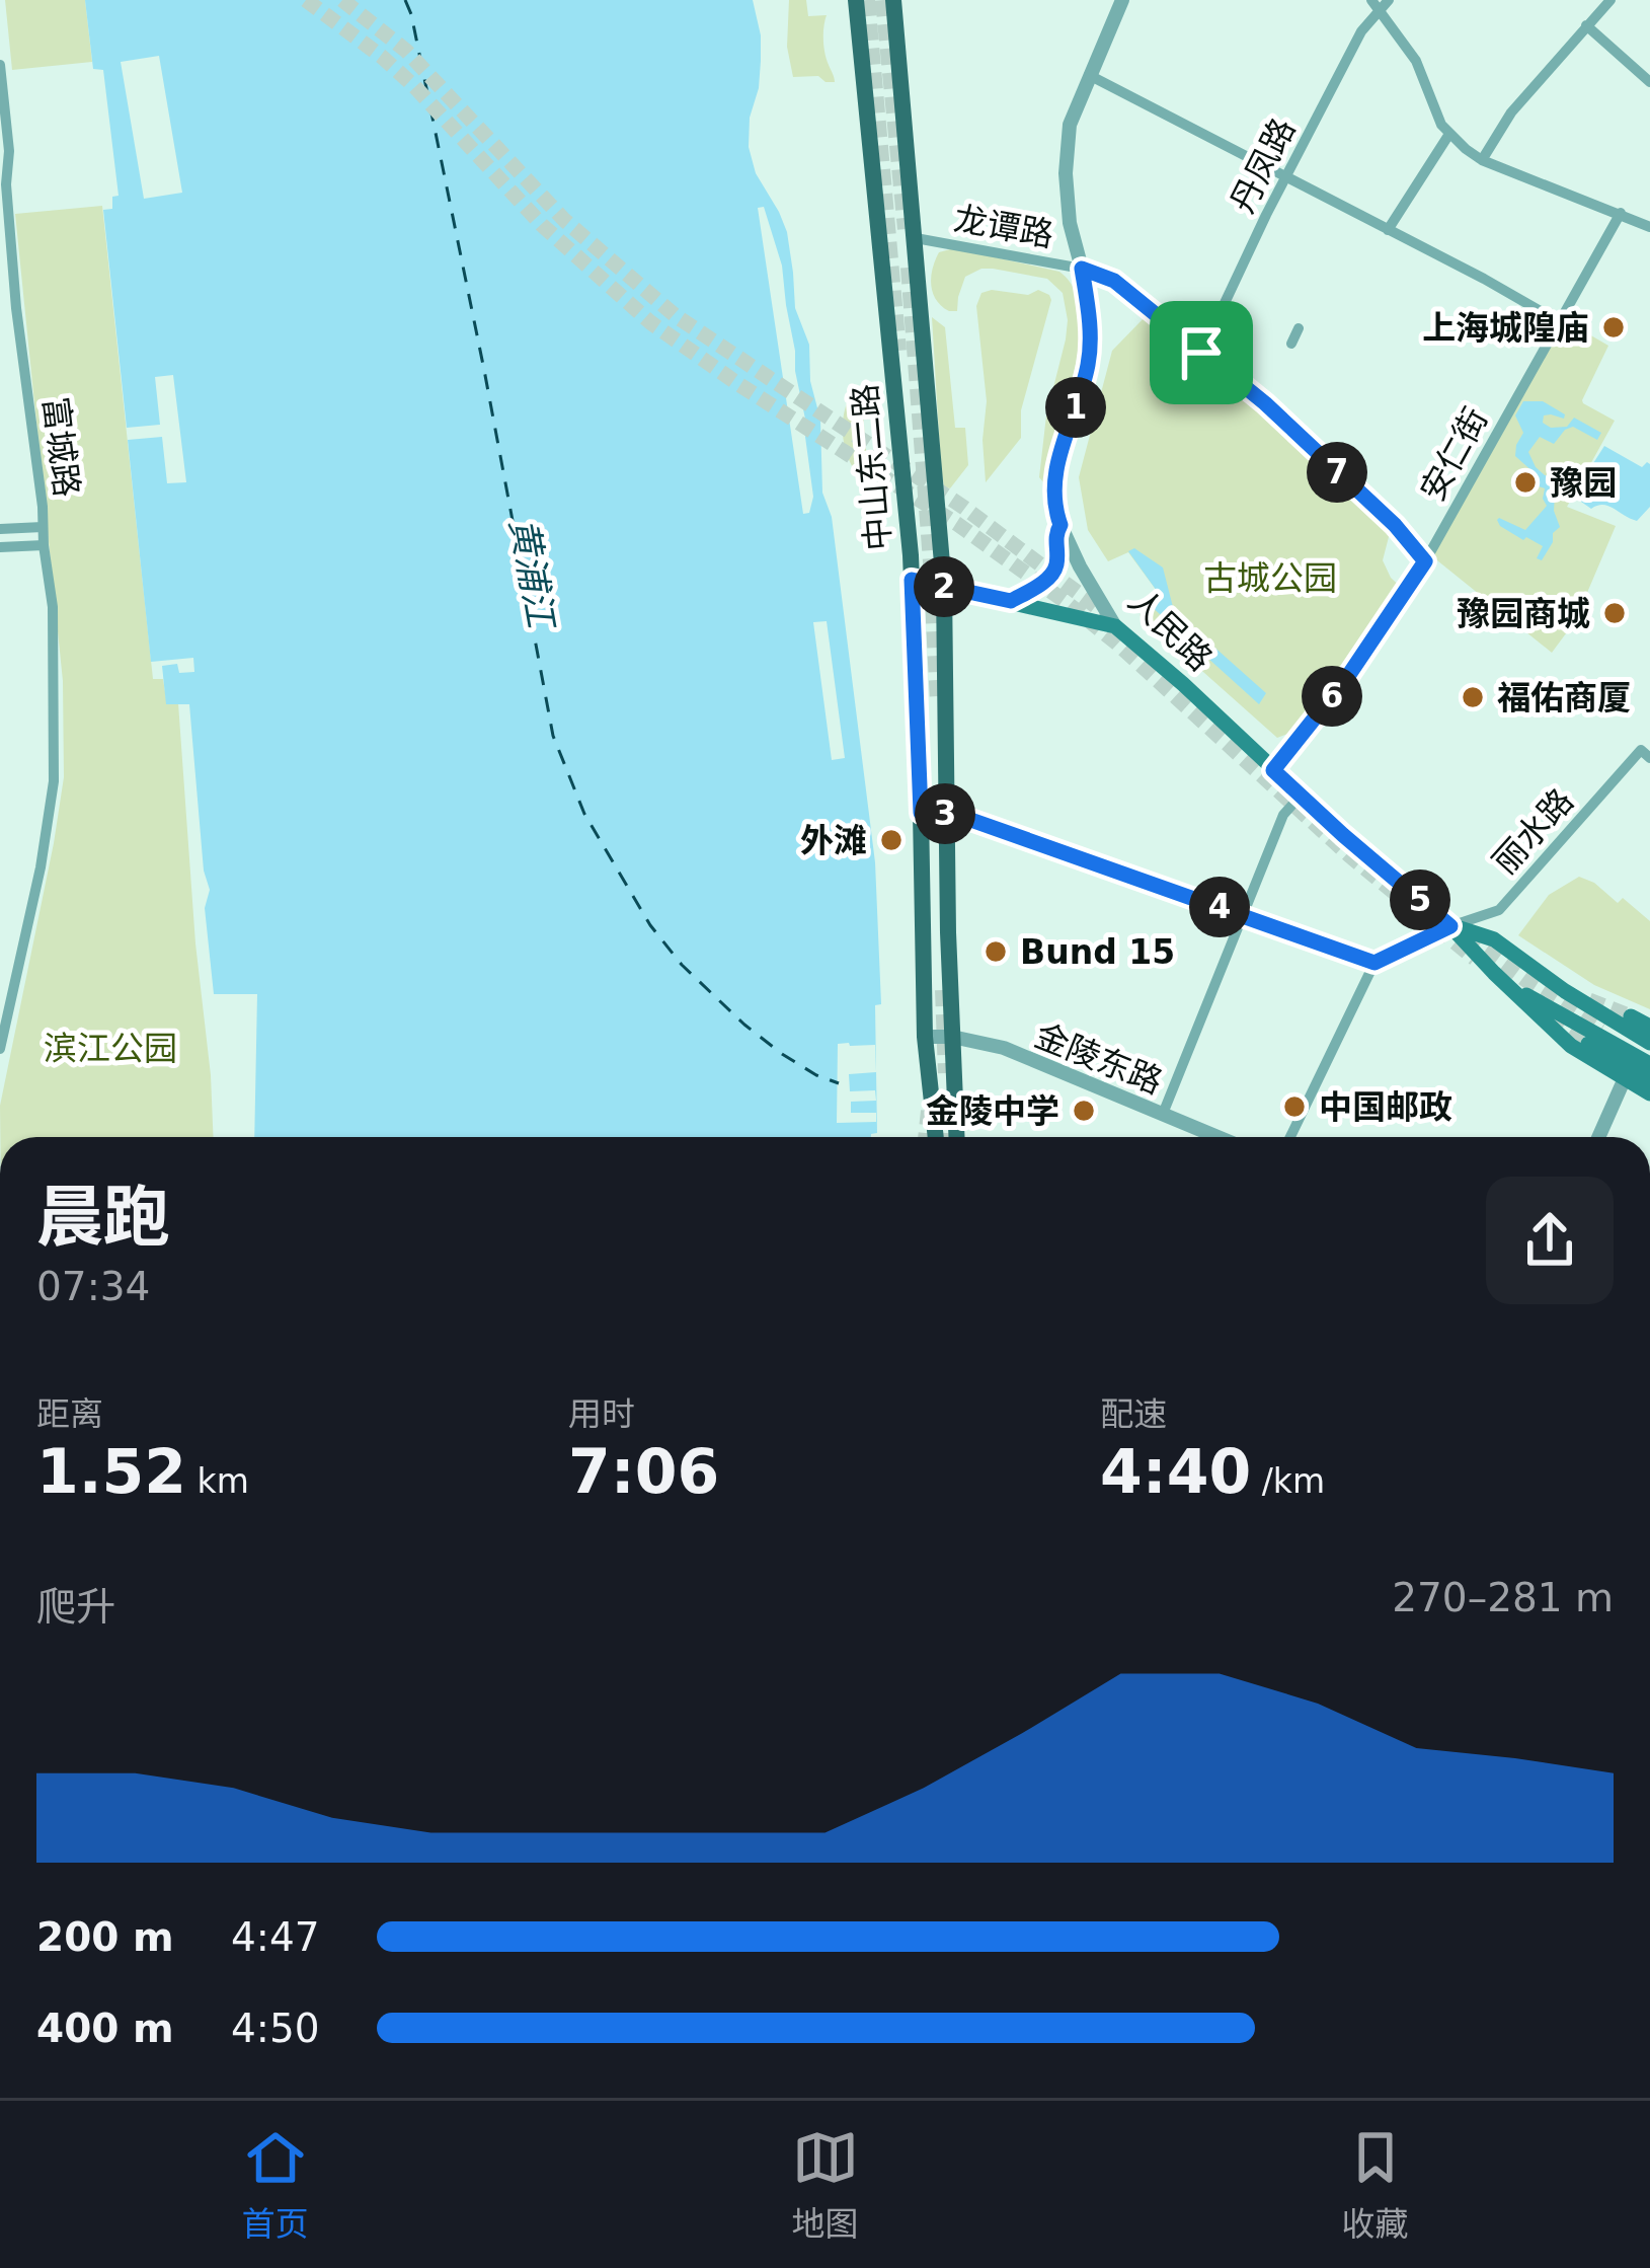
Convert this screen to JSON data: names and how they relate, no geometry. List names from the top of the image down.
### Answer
{
  "streets": {
    "main road": ["中山东二路", "人民路"],
    "street": [
      "丹凤路",
      "龙谭路",
      "富城路",
      "安仁街",
      "丽水路",
      "金陵东路"
    ]
  },
  "crossings": [
    ["丹凤路", "龙谭路"],
    ["龙谭路", "安仁街"],
    ["龙谭路", "中山东二路"],
    ["龙谭路", "人民路"],
    ["安仁街", "人民路"],
    ["中山东二路", "金陵东路"],
    ["人民路", "丽水路"]
  ],
  "water": ["黄浦江"],
  "parks": ["古城公园", "滨江公园"],
  "places": [
    "上海城隍庙",
    "豫园",
    "豫园商城",
    "福佑商厦",
    "外滩",
    "Bund 15",
    "中国邮政",
    "金陵中学"
  ],
  "page": {
    "pins": [
      "1",
      "7",
      "2",
      "6",
      "3",
      "5",
      "4"
    ],
    "heading": ["晨跑", "07:34"],
    "stats": [
      ["距离", "1.52 km"],
      ["用时", "7:06"],
      ["配速", "4:40 /km"]
    ],
    "chart": ["爬升", "270–281 m"],
    "list": [
      {
        "name": "200 m",
        "note": "4:47"
      },
      {
        "name": "400 m",
        "note": "4:50"
      }
    ],
    "tabs": ["首页", "地图", "收藏"]
  }
}
